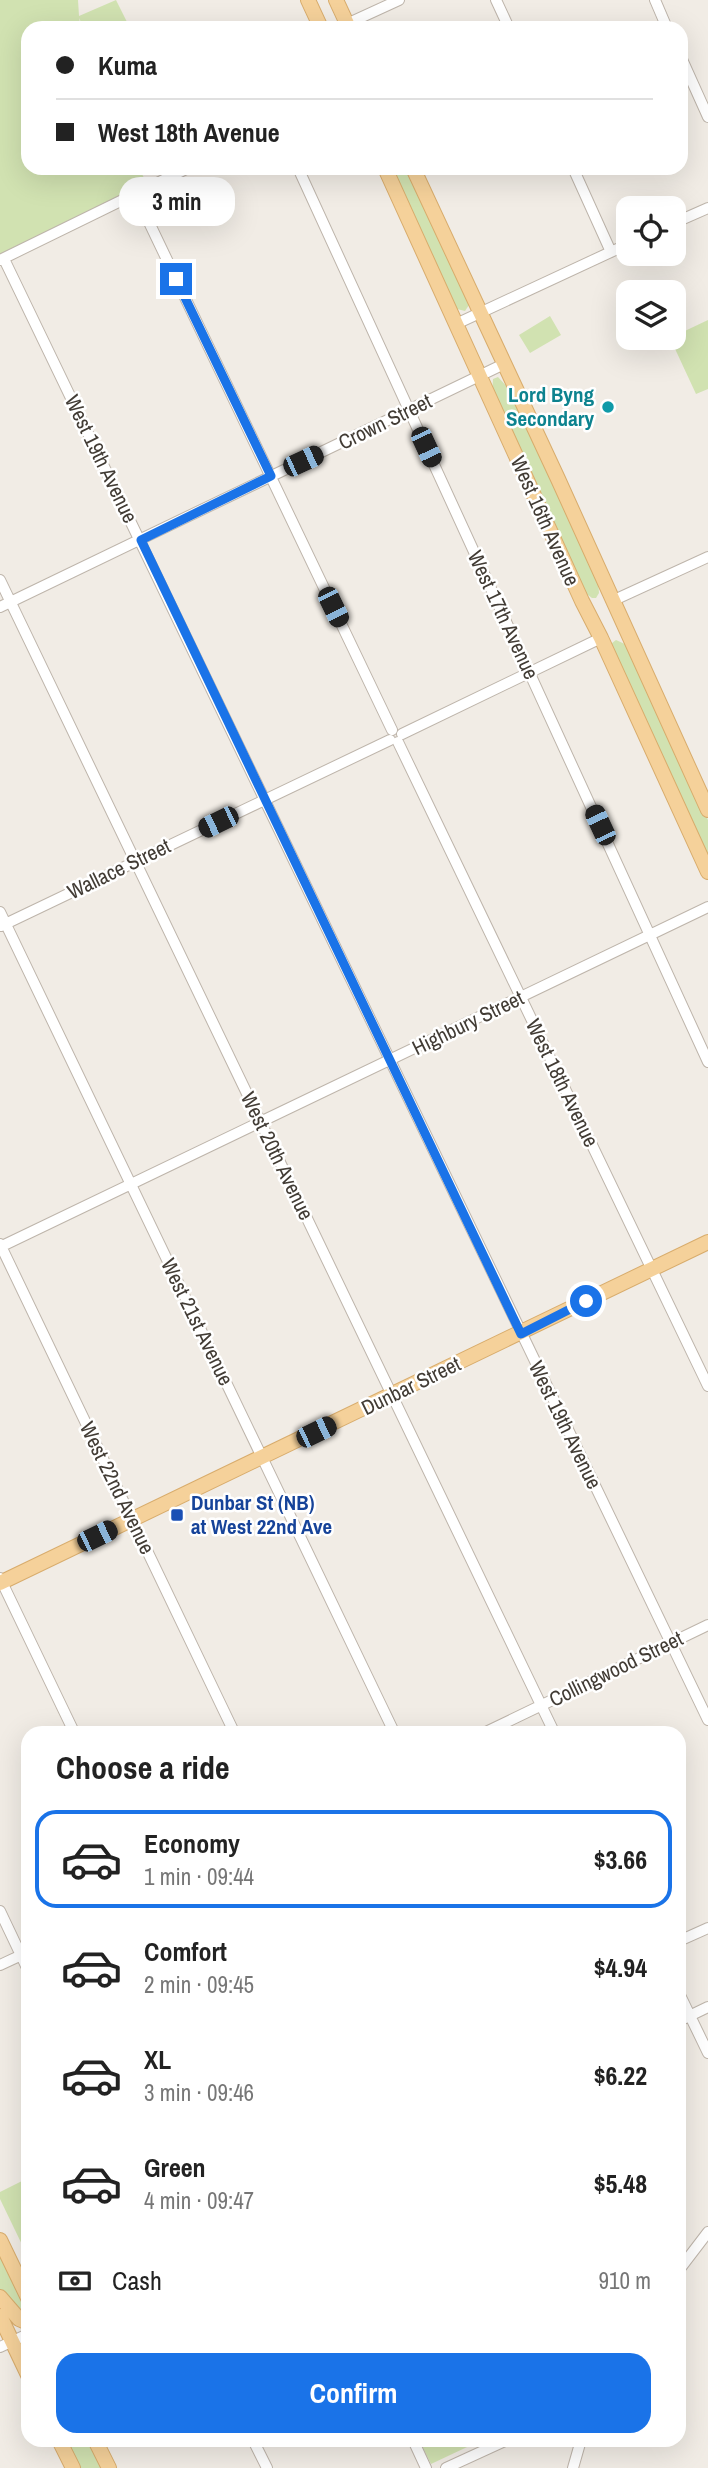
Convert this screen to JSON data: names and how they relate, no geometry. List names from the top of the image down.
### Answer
{
  "streets": {
    "main road": ["West 16th Avenue", "Dunbar Street"],
    "street": [
      "Crown Street",
      "West 19th Avenue",
      "West 17th Avenue",
      "Wallace Street",
      "Highbury Street",
      "West 18th Avenue",
      "West 20th Avenue",
      "West 21st Avenue",
      "West 22nd Avenue",
      "Collingwood Street"
    ]
  },
  "crossings": [
    ["Crown Street", "West 19th Avenue"],
    ["Crown Street", "West 16th Avenue"],
    ["Crown Street", "West 17th Avenue"],
    ["Crown Street", "West 18th Avenue"],
    ["Crown Street", "West 20th Avenue"],
    ["West 19th Avenue", "Wallace Street"],
    ["West 19th Avenue", "Highbury Street"],
    ["West 19th Avenue", "Dunbar Street"],
    ["West 19th Avenue", "Collingwood Street"],
    ["West 16th Avenue", "Wallace Street"],
    ["West 17th Avenue", "Wallace Street"],
    ["West 17th Avenue", "Highbury Street"],
    ["Wallace Street", "West 18th Avenue"],
    ["Wallace Street", "West 20th Avenue"],
    ["Wallace Street", "West 21st Avenue"],
    ["Highbury Street", "West 18th Avenue"],
    ["Highbury Street", "West 20th Avenue"],
    ["Highbury Street", "West 21st Avenue"],
    ["Highbury Street", "West 22nd Avenue"],
    ["West 18th Avenue", "Dunbar Street"],
    ["West 20th Avenue", "Dunbar Street"],
    ["West 20th Avenue", "Collingwood Street"],
    ["West 21st Avenue", "Dunbar Street"],
    ["Dunbar Street", "West 22nd Avenue"]
  ],
  "places": {
    "other": ["Lord Byng Secondary"],
    "transit": ["Dunbar St (NB) at West 22nd Ave"]
  },
  "page": {
    "banner": ["Kuma", "West 18th Avenue"],
    "bubble": "3 min",
    "heading": "Choose a ride",
    "list": [
      {
        "name": "Economy",
        "note": "1 min · 09:44",
        "value": "$3.66"
      },
      {
        "name": "Comfort",
        "note": "2 min · 09:45",
        "value": "$4.94"
      },
      {
        "name": "XL",
        "note": "3 min · 09:46",
        "value": "$6.22"
      },
      {
        "name": "Green",
        "note": "4 min · 09:47",
        "value": "$5.48"
      }
    ],
    "pay": ["Cash", "910 m"],
    "buttons": "Confirm"
  }
}
